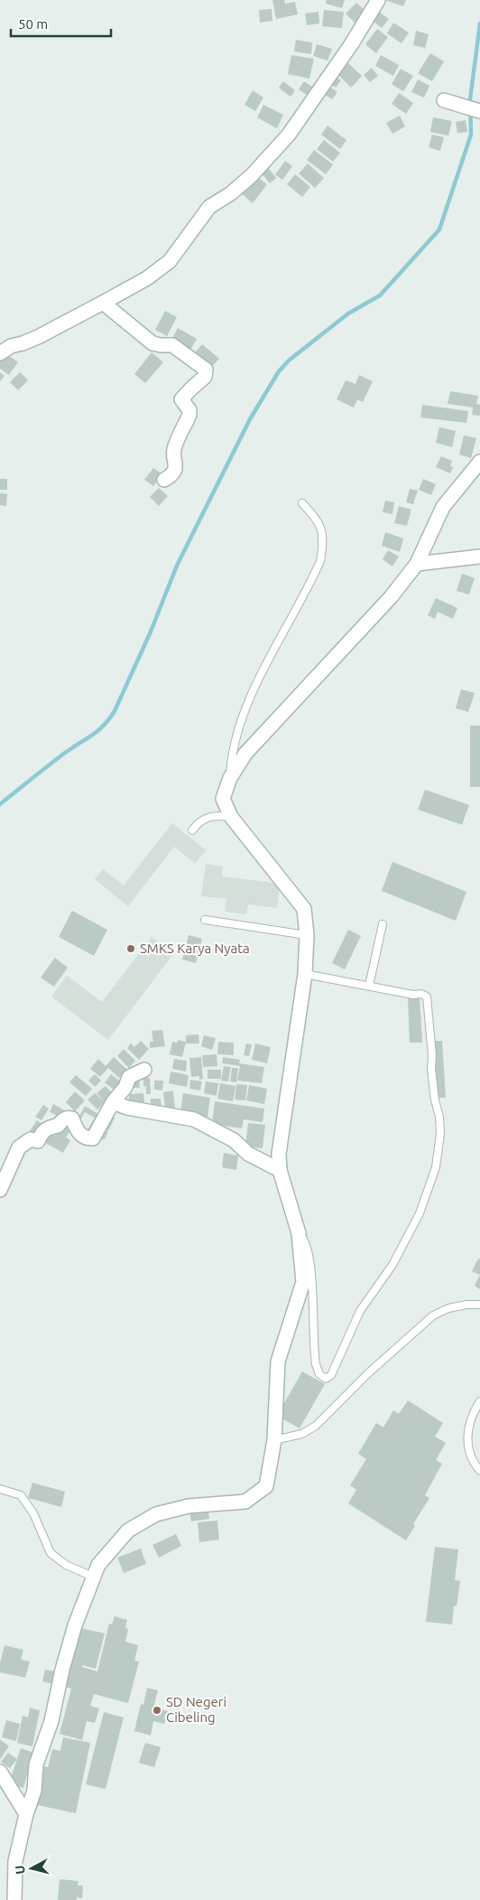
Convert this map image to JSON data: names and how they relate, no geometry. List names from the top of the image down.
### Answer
{
  "places": ["SMKS Karya Nyata", "SD Negeri Cibeling"],
  "scale_bar": "50 m",
  "north": "left"
}
